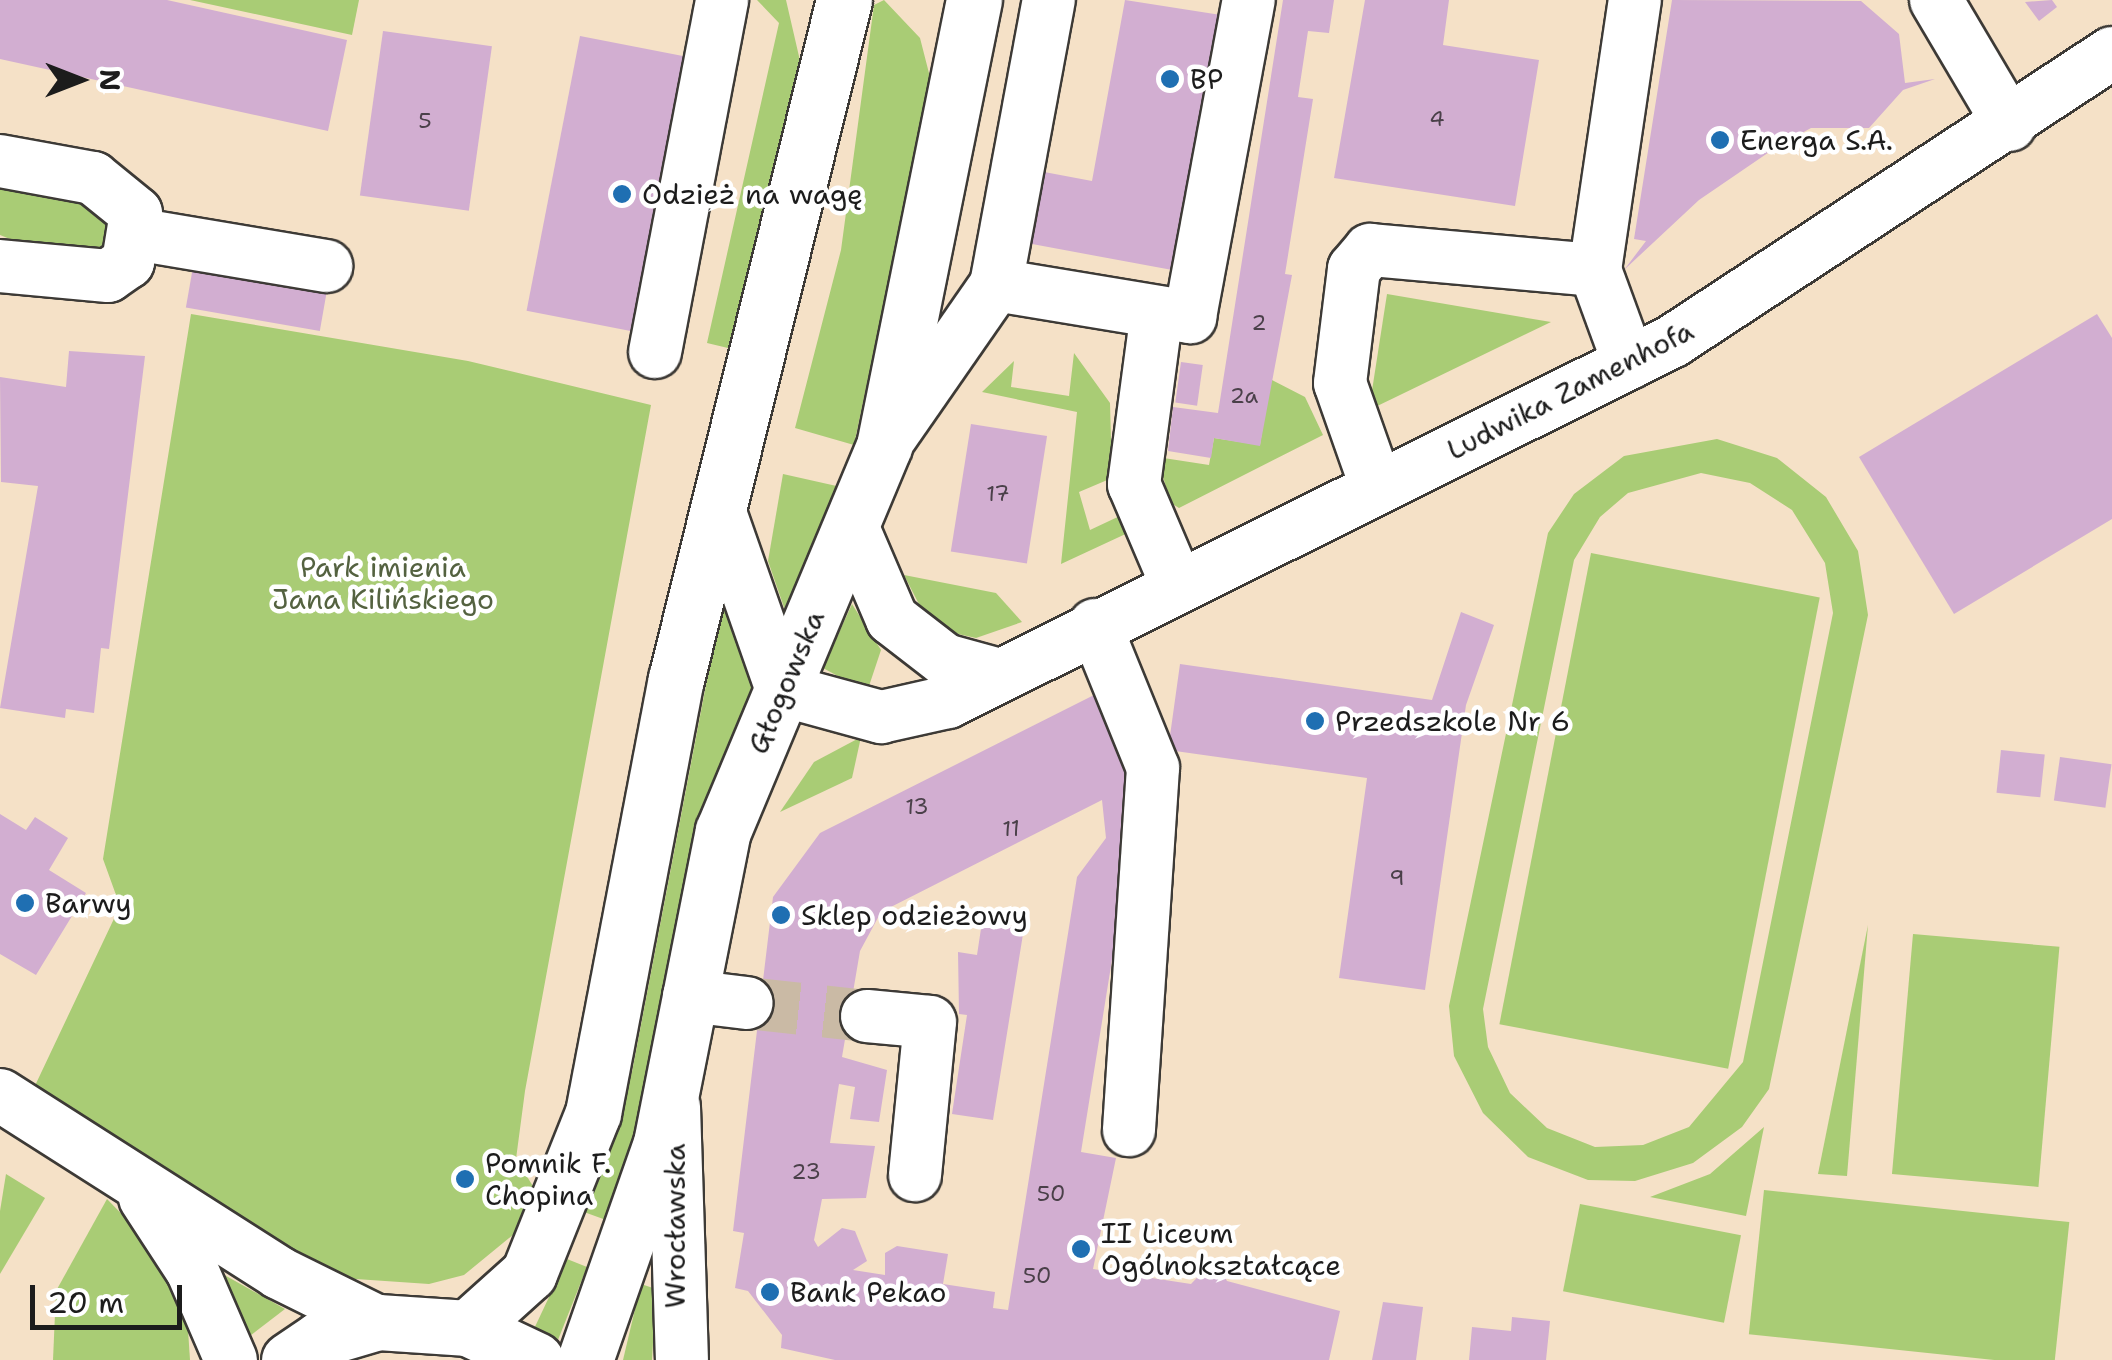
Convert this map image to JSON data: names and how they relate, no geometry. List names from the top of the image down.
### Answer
{
  "streets": {
    "main road": ["Głogowska"],
    "street": ["Ludwika Zamenhofa", "Wrocławska"]
  },
  "crossings": [
    ["Ludwika Zamenhofa", "Głogowska"],
    ["Głogowska", "Wrocławska"]
  ],
  "parks": ["Park imienia Jana Kilińskiego"],
  "places": [
    "BP",
    "Energa S.A.",
    "Odzież na wagę",
    "Przedszkole Nr 6",
    "Barwy",
    "Sklep odzieżowy",
    "Pomnik F. Chopina",
    "II Liceum Ogólnokształcące",
    "Bank Pekao"
  ],
  "house_numbers": [
    "4",
    "5",
    "2",
    "2a",
    "17",
    "13",
    "11",
    "9",
    "23",
    "50",
    "50"
  ],
  "scale_bar": "20 m",
  "north": "right"
}
